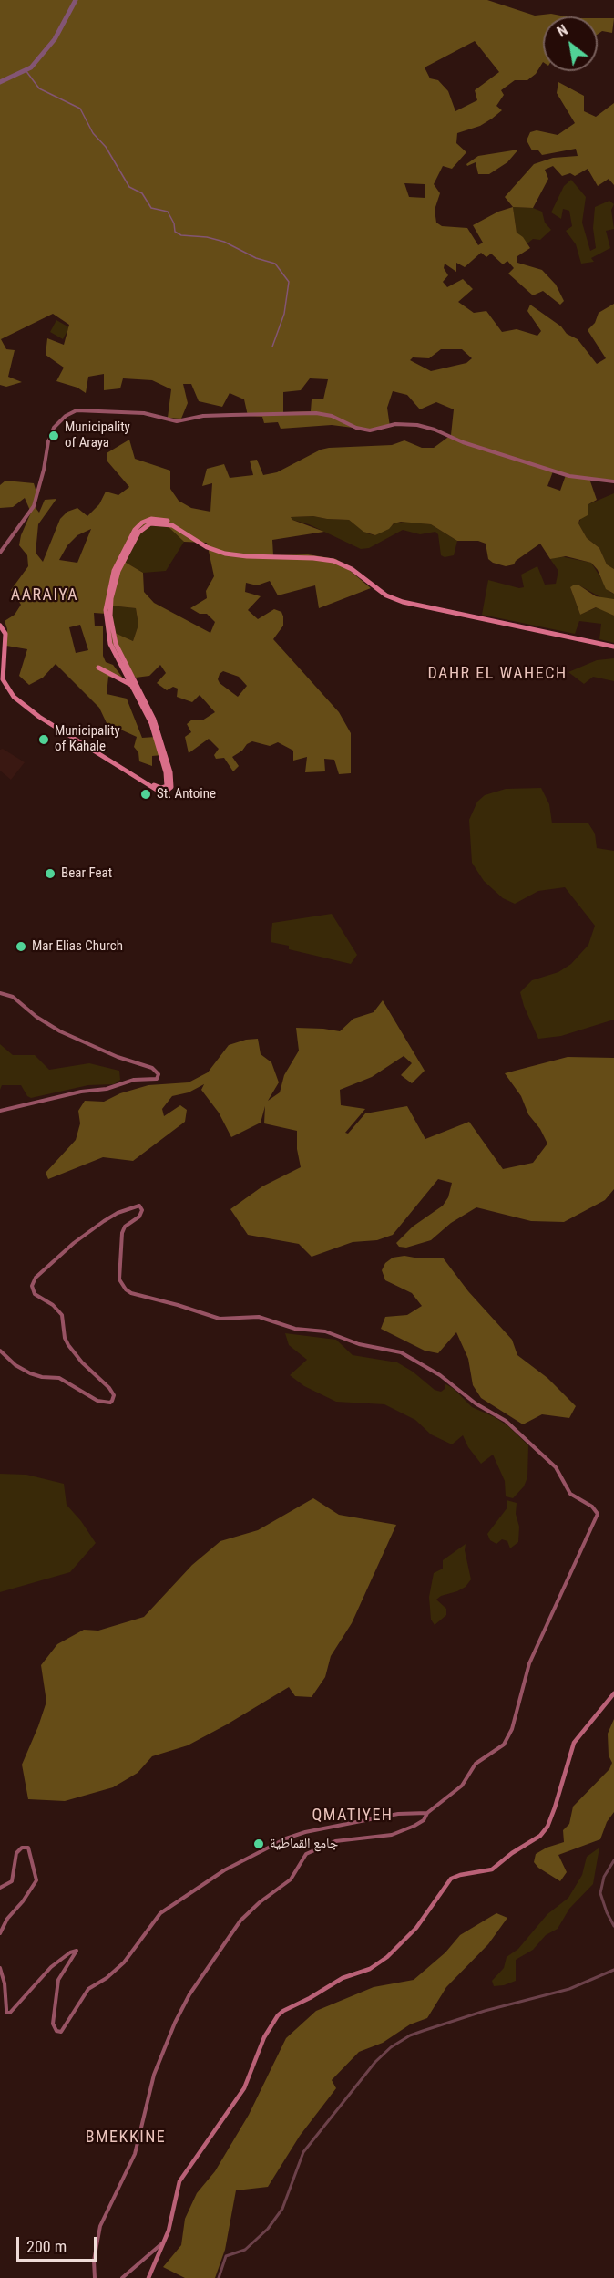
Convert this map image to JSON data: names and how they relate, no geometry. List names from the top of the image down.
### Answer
{
  "districts": [
    "AARAIYA",
    "DAHR EL WAHECH",
    "QMATIYEH",
    "BMEKKINE"
  ],
  "places": [
    "Municipality of Araya",
    "Municipality of Kahale",
    "St. Antoine",
    "Bear Feat",
    "Mar Elias Church",
    "جامع القماطية"
  ],
  "scale_bar": "200 m",
  "north": "top left"
}
